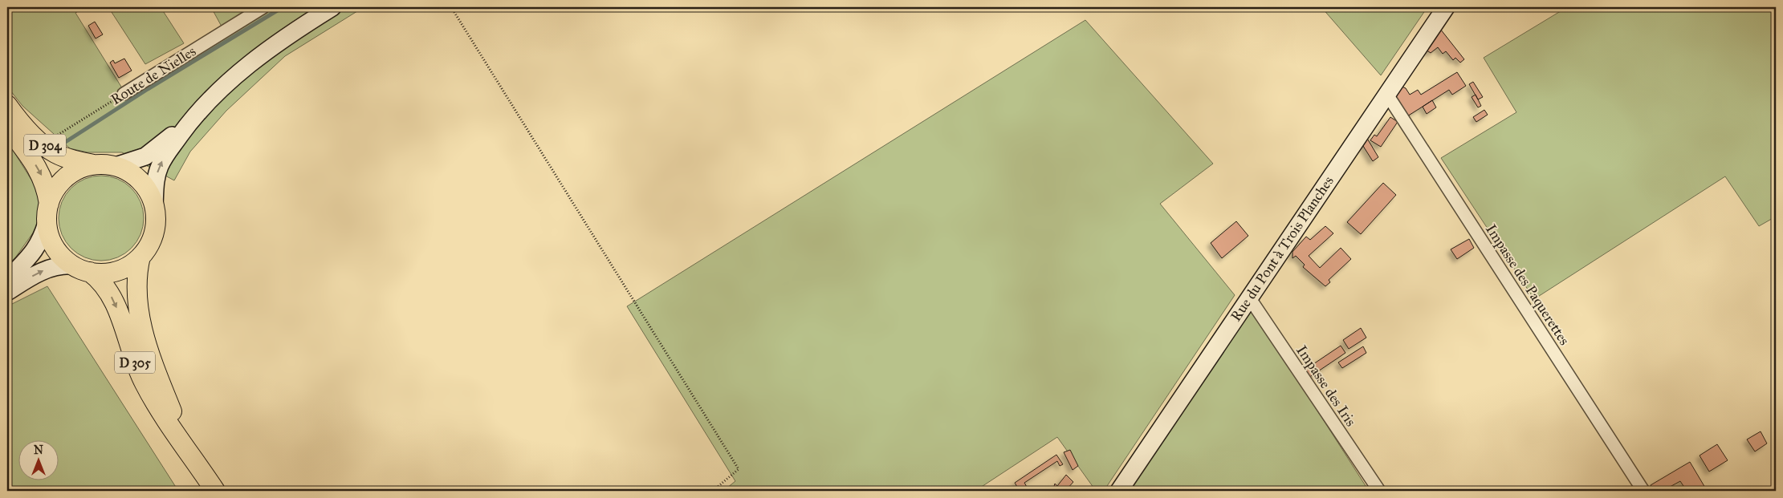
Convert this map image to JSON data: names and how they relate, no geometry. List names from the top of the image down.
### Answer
{
  "streets": {
    "main road": ["D 304", "D 305"],
    "street": [
      "Route de Nielles",
      "Rue du Pont à Trois Planches",
      "Impasse des Paquerettes",
      "Impasse des Iris"
    ]
  },
  "crossings": [
    ["Route de Nielles", "D 304"],
    ["D 304", "D 305"],
    ["Rue du Pont à Trois Planches", "Impasse des Paquerettes"],
    ["Rue du Pont à Trois Planches", "Impasse des Iris"]
  ],
  "north": "top"
}
